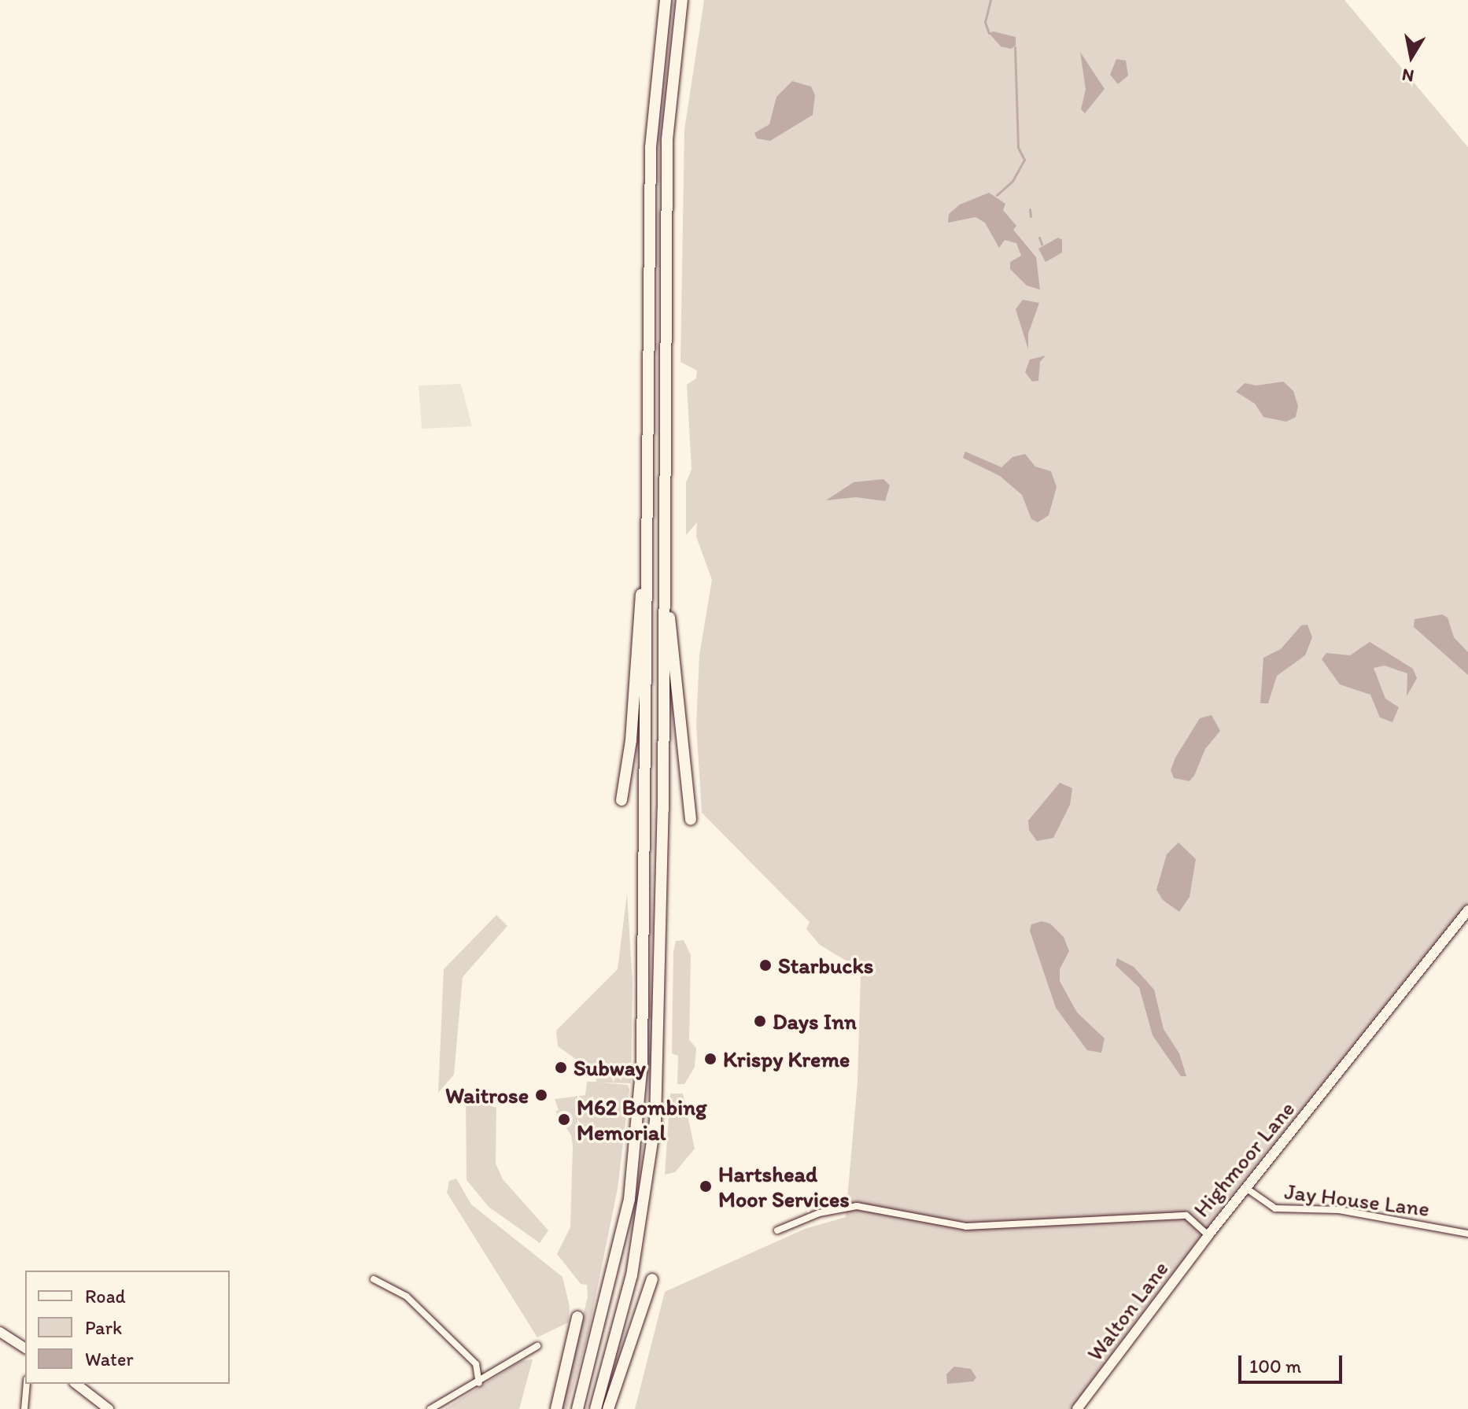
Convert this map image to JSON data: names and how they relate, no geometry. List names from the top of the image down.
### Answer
{
  "streets": {
    "main road": ["Highmoor Lane", "Walton Lane"],
    "street": ["Jay House Lane"]
  },
  "crossings": [
    ["Highmoor Lane", "Jay House Lane"],
    ["Highmoor Lane", "Walton Lane"]
  ],
  "places": [
    "Starbucks",
    "Days Inn",
    "Krispy Kreme",
    "Subway",
    "Waitrose",
    "M62 Bombing Memorial",
    "Hartshead Moor Services"
  ],
  "legend": ["Road", "Park", "Water"],
  "scale_bar": "100 m",
  "north": "bottom"
}
